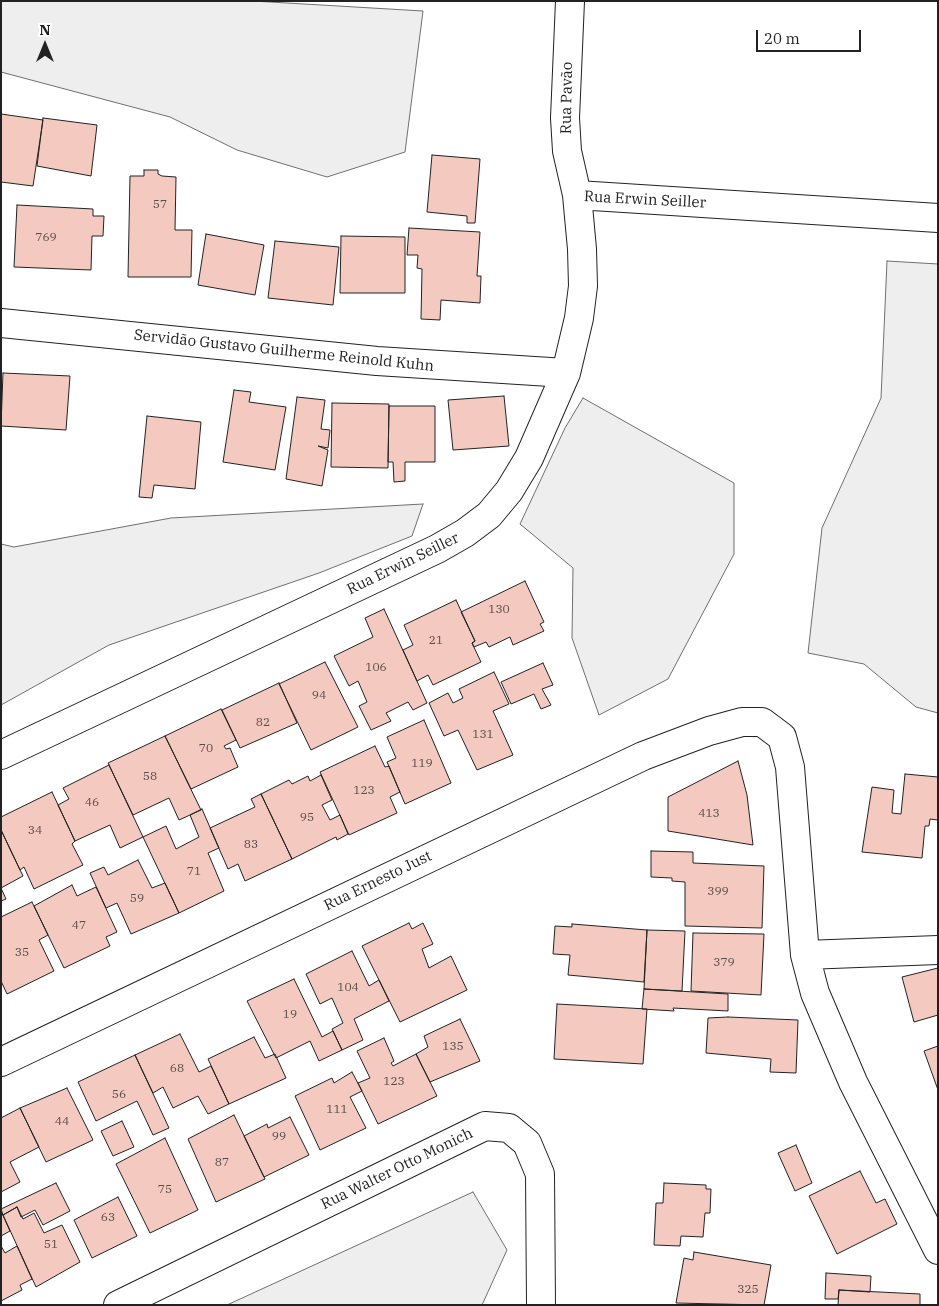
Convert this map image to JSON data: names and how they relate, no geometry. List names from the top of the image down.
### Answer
{
  "streets": {
    "street": [
      "Rua Pavão",
      "Rua Erwin Seiller",
      "Servidão Gustavo Guilherme Reinold Kuhn",
      "Rua Ernesto Just",
      "Rua Walter Otto Monich"
    ]
  },
  "crossings": [
    ["Rua Pavão", "Rua Erwin Seiller"],
    ["Rua Erwin Seiller", "Servidão Gustavo Guilherme Reinold Kuhn"]
  ],
  "house_numbers": [
    "57",
    "769",
    "130",
    "21",
    "106",
    "94",
    "82",
    "131",
    "70",
    "119",
    "58",
    "123",
    "46",
    "413",
    "95",
    "34",
    "83",
    "71",
    "399",
    "59",
    "47",
    "35",
    "379",
    "104",
    "19",
    "135",
    "68",
    "123",
    "56",
    "111",
    "44",
    "99",
    "87",
    "75",
    "63",
    "51",
    "325"
  ],
  "scale_bar": "20 m",
  "north": "top"
}
